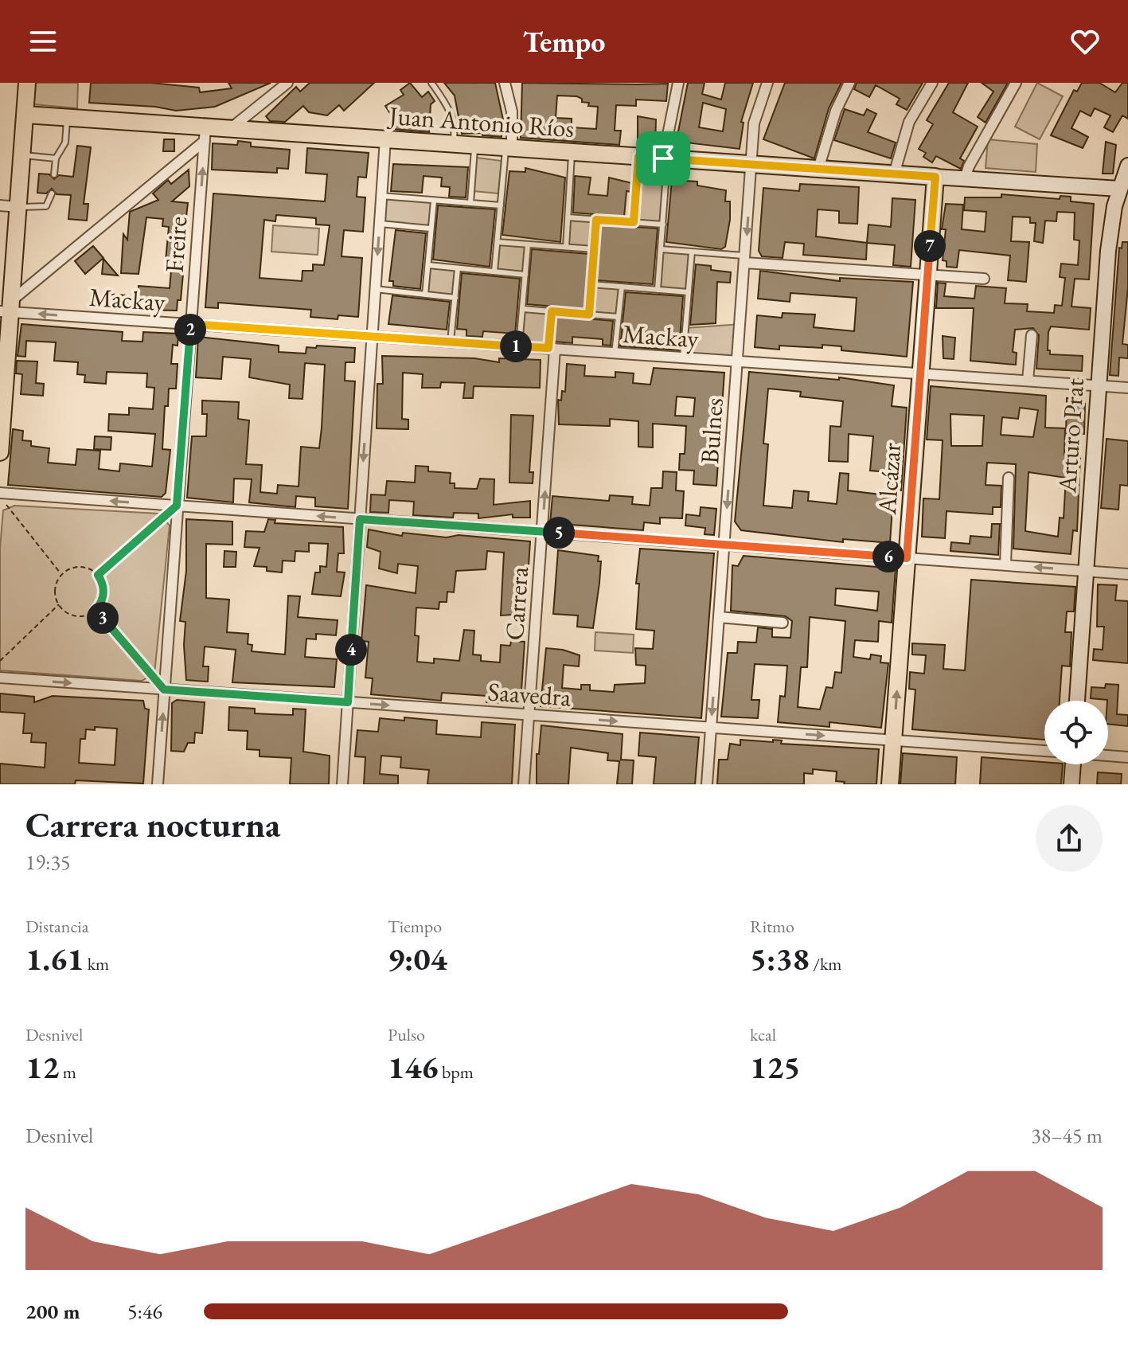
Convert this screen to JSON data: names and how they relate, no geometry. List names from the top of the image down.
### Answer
{
  "streets": {
    "main road": ["Juan Antonio Ríos", "Arturo Prat", "Alcázar"],
    "street": [
      "Freire",
      "Mackay",
      "Bulnes",
      "Carrera",
      "Saavedra"
    ]
  },
  "crossings": [
    ["Juan Antonio Ríos", "Freire"],
    ["Juan Antonio Ríos", "Bulnes"],
    ["Juan Antonio Ríos", "Alcázar"],
    ["Freire", "Mackay"],
    ["Freire", "Saavedra"],
    ["Mackay", "Bulnes"],
    ["Mackay", "Arturo Prat"],
    ["Mackay", "Alcázar"],
    ["Mackay", "Carrera"],
    ["Bulnes", "Saavedra"],
    ["Alcázar", "Saavedra"],
    ["Carrera", "Saavedra"]
  ],
  "one_way": [
    "Freire",
    "Bulnes",
    "Carrera",
    "Saavedra"
  ],
  "page": {
    "header": "Tempo",
    "pins": [
      "7",
      "2",
      "1",
      "5",
      "6",
      "3",
      "4"
    ],
    "heading": ["Carrera nocturna", "19:35"],
    "stats": [
      ["Distancia", "1.61 km"],
      ["Tiempo", "9:04"],
      ["Ritmo", "5:38 /km"],
      ["Desnivel", "12 m"],
      ["Pulso", "146 bpm"],
      ["kcal", "125"]
    ],
    "chart": ["Desnivel", "38–45 m"],
    "list": [
      {
        "name": "200 m",
        "note": "5:46"
      }
    ]
  }
}
